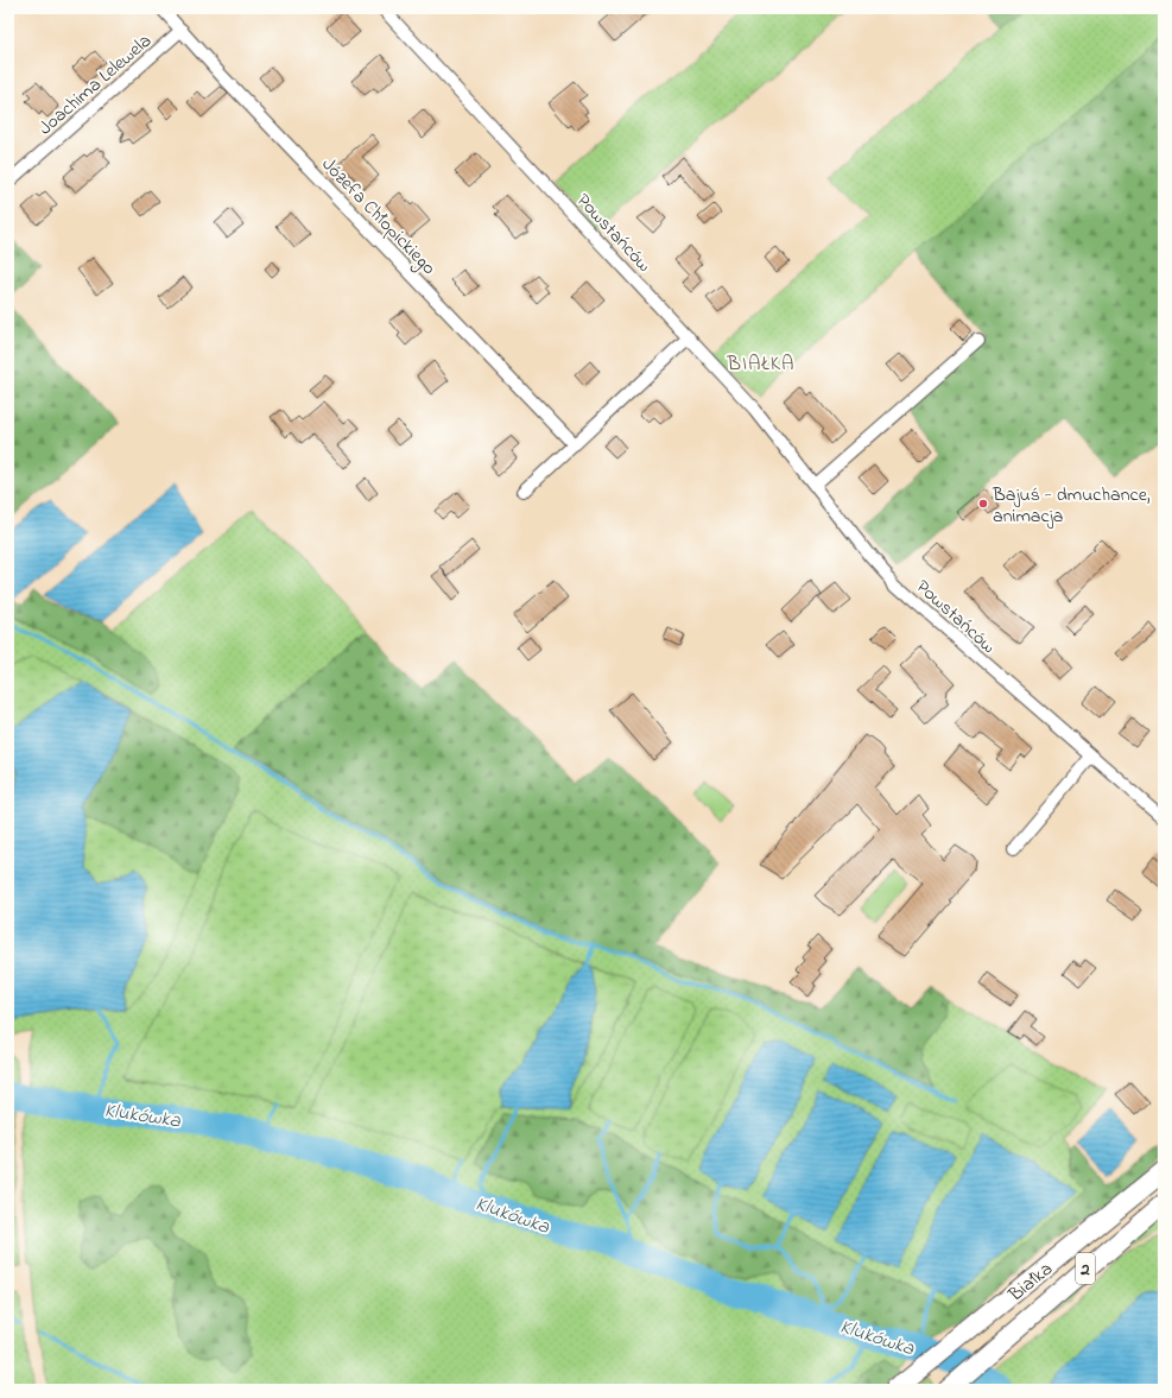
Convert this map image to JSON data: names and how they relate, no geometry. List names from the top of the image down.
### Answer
{
  "streets": {
    "highway": ["2", "Białka"],
    "street": ["Joachima Lelewela", "Józefa Chłopickiego", "Powstańców"]
  },
  "crossings": [
    ["Joachima Lelewela", "Józefa Chłopickiego"]
  ],
  "districts": ["BIAŁKA"],
  "water": ["Klukówka"],
  "places": ["Bajuś - dmuchance, animacja"]
}
